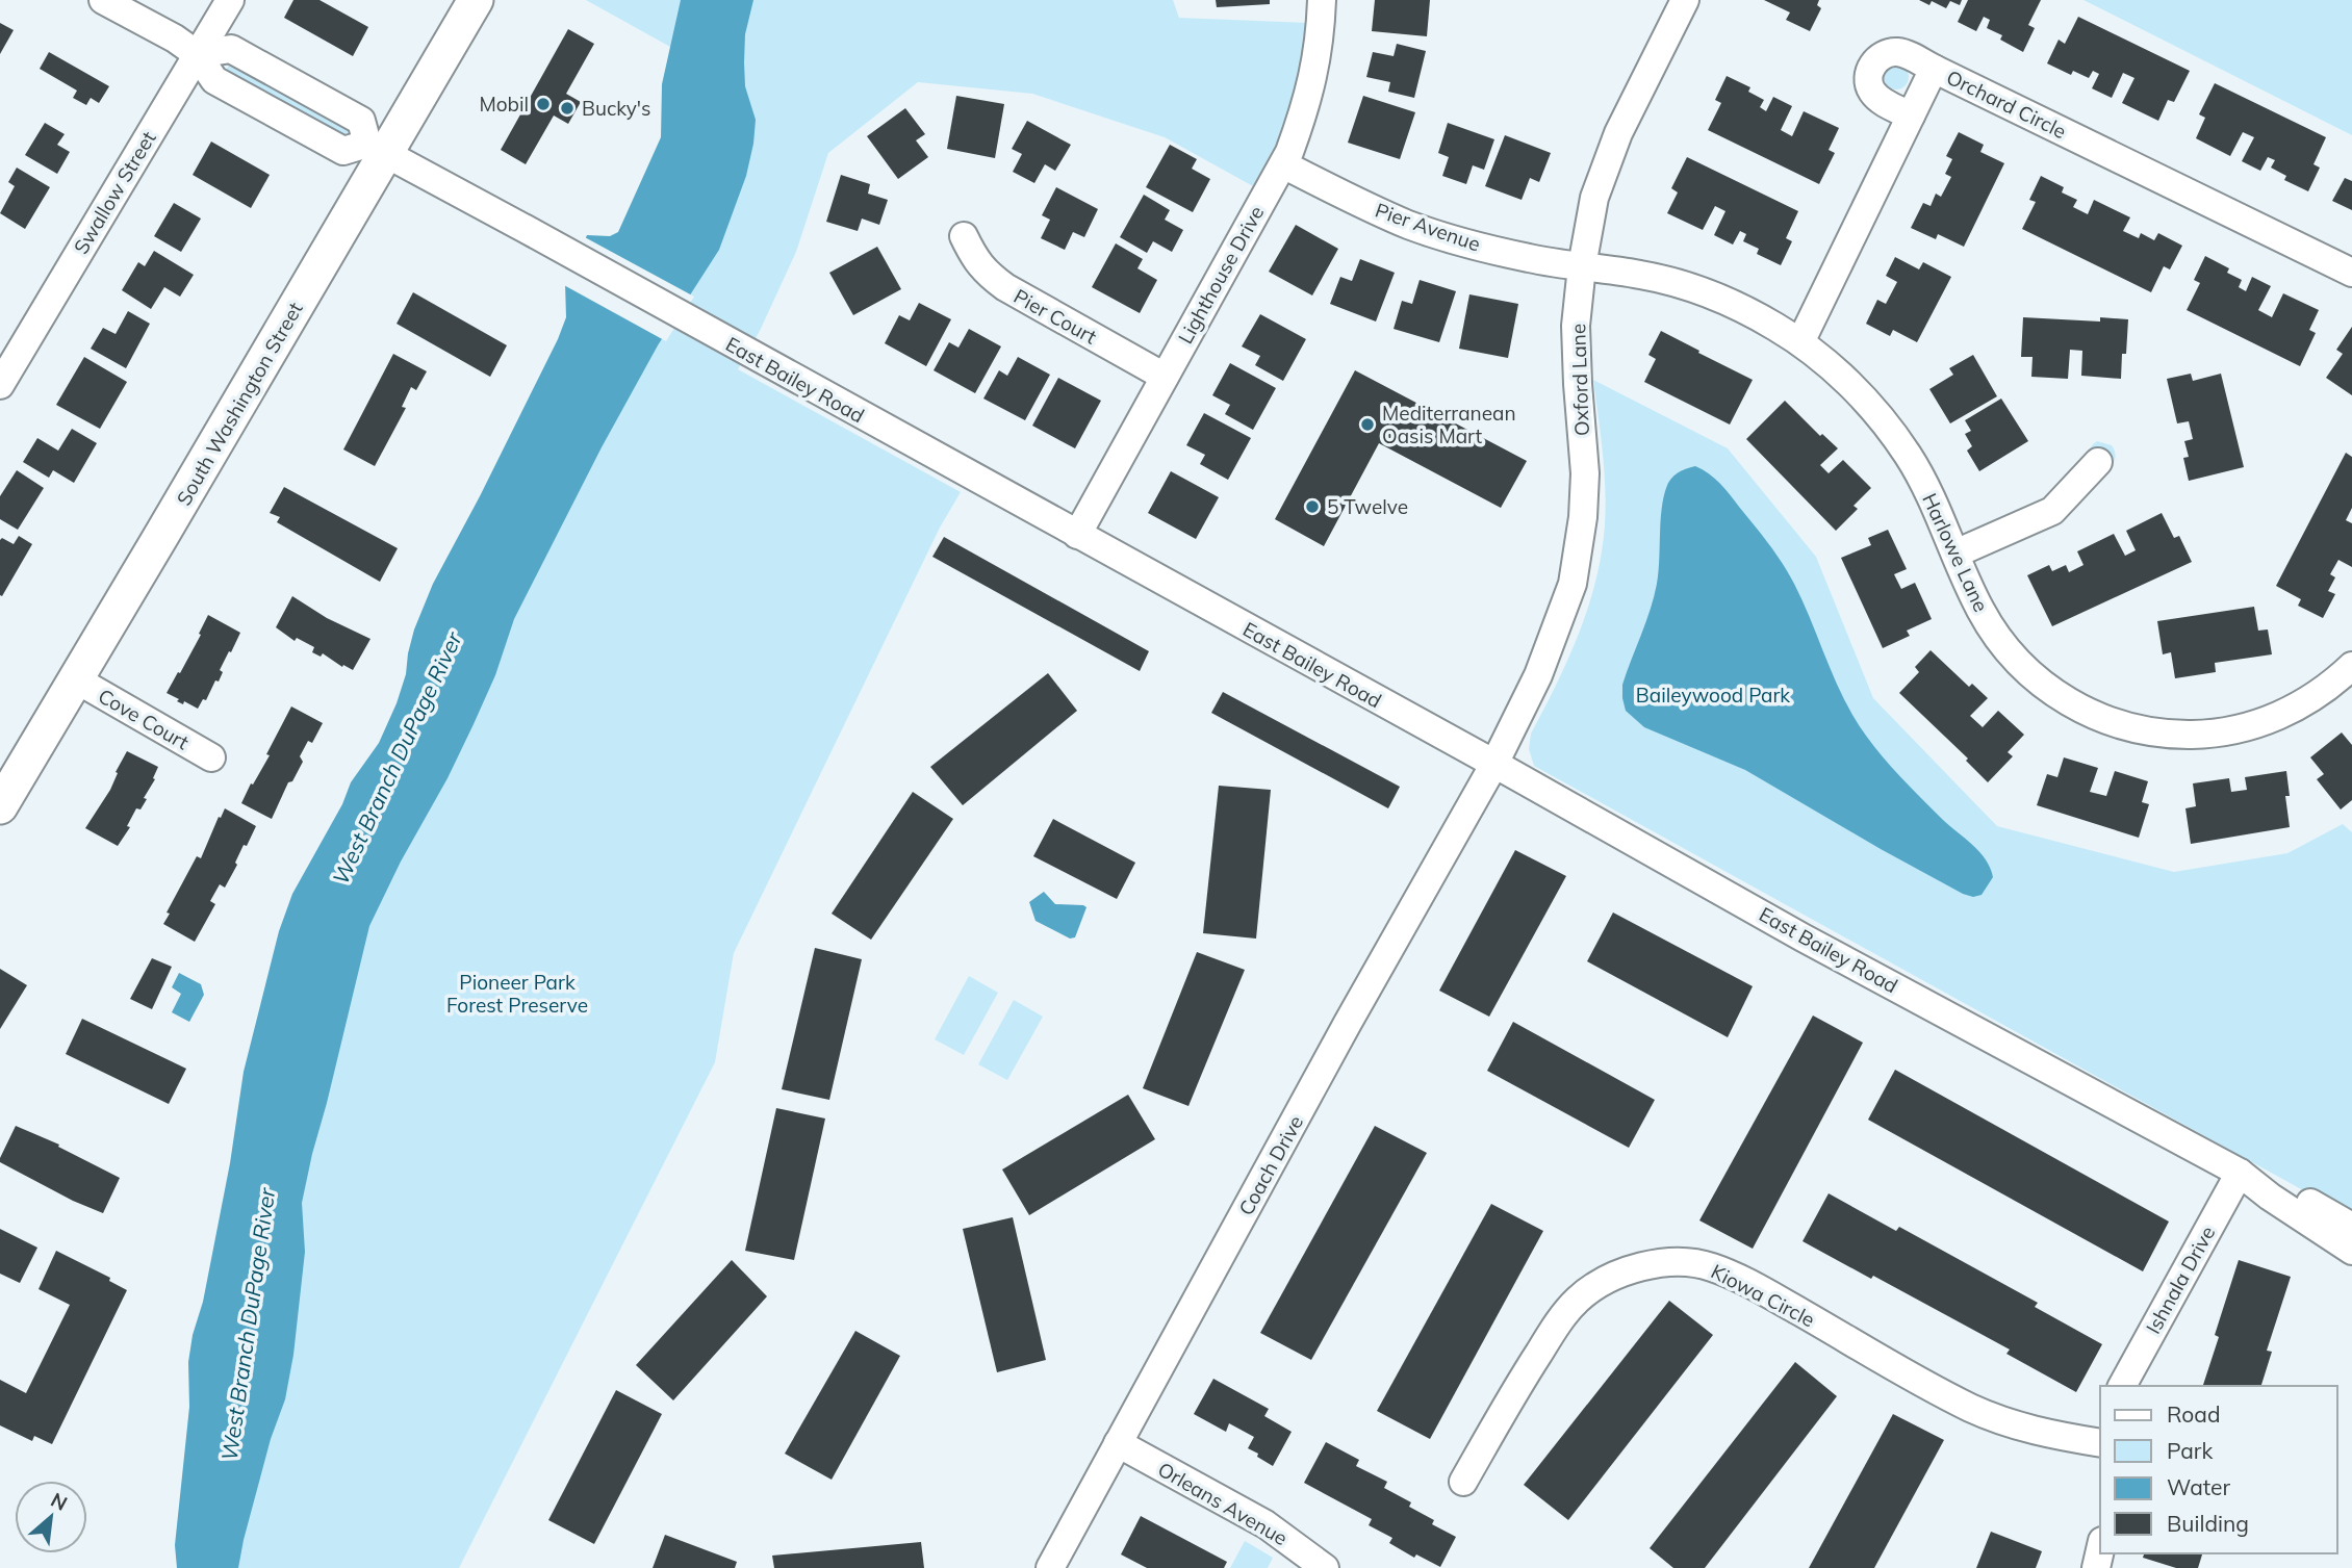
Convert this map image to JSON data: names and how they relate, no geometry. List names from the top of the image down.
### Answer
{
  "streets": {
    "main road": ["South Washington Street"],
    "street": [
      "Orchard Circle",
      "Swallow Street",
      "Pier Avenue",
      "Lighthouse Drive",
      "Pier Court",
      "East Bailey Road",
      "Oxford Lane",
      "Harlowe Lane",
      "Cove Court",
      "Coach Drive",
      "Ishnala Drive",
      "Kiowa Circle",
      "Orleans Avenue"
    ]
  },
  "crossings": [
    ["Orchard Circle", "Harlowe Lane"],
    ["Pier Avenue", "Lighthouse Drive"],
    ["Pier Avenue", "Oxford Lane"],
    ["Pier Avenue", "Harlowe Lane"],
    ["Lighthouse Drive", "Pier Court"],
    ["Lighthouse Drive", "East Bailey Road"],
    ["East Bailey Road", "Oxford Lane"],
    ["East Bailey Road", "South Washington Street"],
    ["East Bailey Road", "Coach Drive"],
    ["East Bailey Road", "Ishnala Drive"],
    ["Oxford Lane", "Harlowe Lane"],
    ["Oxford Lane", "Coach Drive"],
    ["South Washington Street", "Cove Court"],
    ["Coach Drive", "Orleans Avenue"]
  ],
  "water": ["West Branch DuPage River"],
  "parks": ["Baileywood Park", "Pioneer Park Forest Preserve"],
  "places": [
    "Mobil",
    "Bucky's",
    "Mediterranean Oasis Mart",
    "5 Twelve"
  ],
  "legend": [
    "Road",
    "Park",
    "Water",
    "Building"
  ],
  "north": "top right"
}
